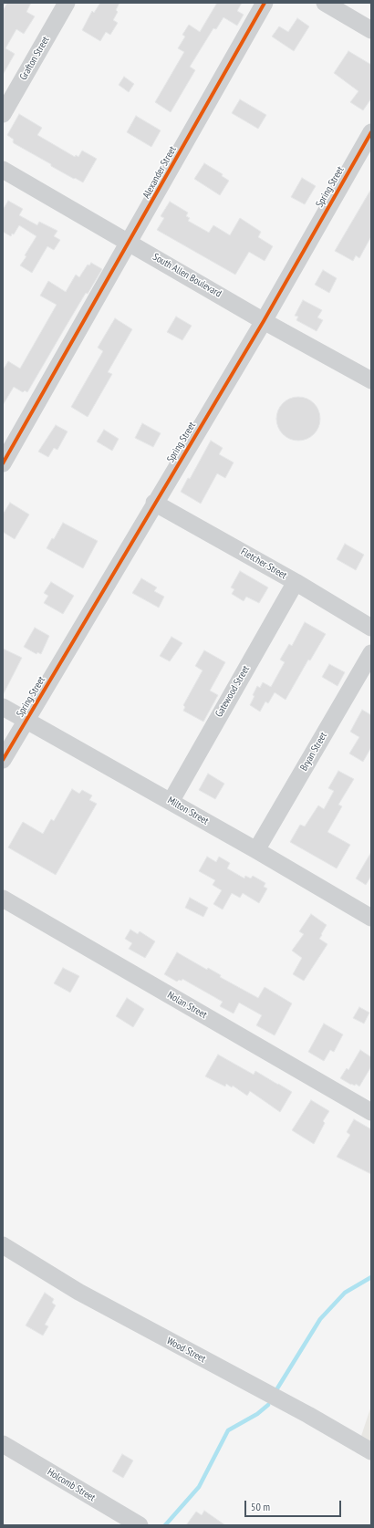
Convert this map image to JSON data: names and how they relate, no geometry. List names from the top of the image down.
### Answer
{
  "streets": {
    "street": [
      "Grafton Street",
      "Alexander Street",
      "Spring Street",
      "South Allen Boulevard",
      "Fletcher Street",
      "Gatewood Street",
      "Bryan Street",
      "Milton Street",
      "Nolan Street",
      "Wood Street",
      "Holcomb Street"
    ]
  },
  "crossings": [
    ["Alexander Street", "South Allen Boulevard"],
    ["Spring Street", "South Allen Boulevard"],
    ["Spring Street", "Fletcher Street"],
    ["Spring Street", "Milton Street"],
    ["Fletcher Street", "Gatewood Street"],
    ["Gatewood Street", "Milton Street"],
    ["Bryan Street", "Milton Street"]
  ],
  "scale_bar": "50 m"
}
